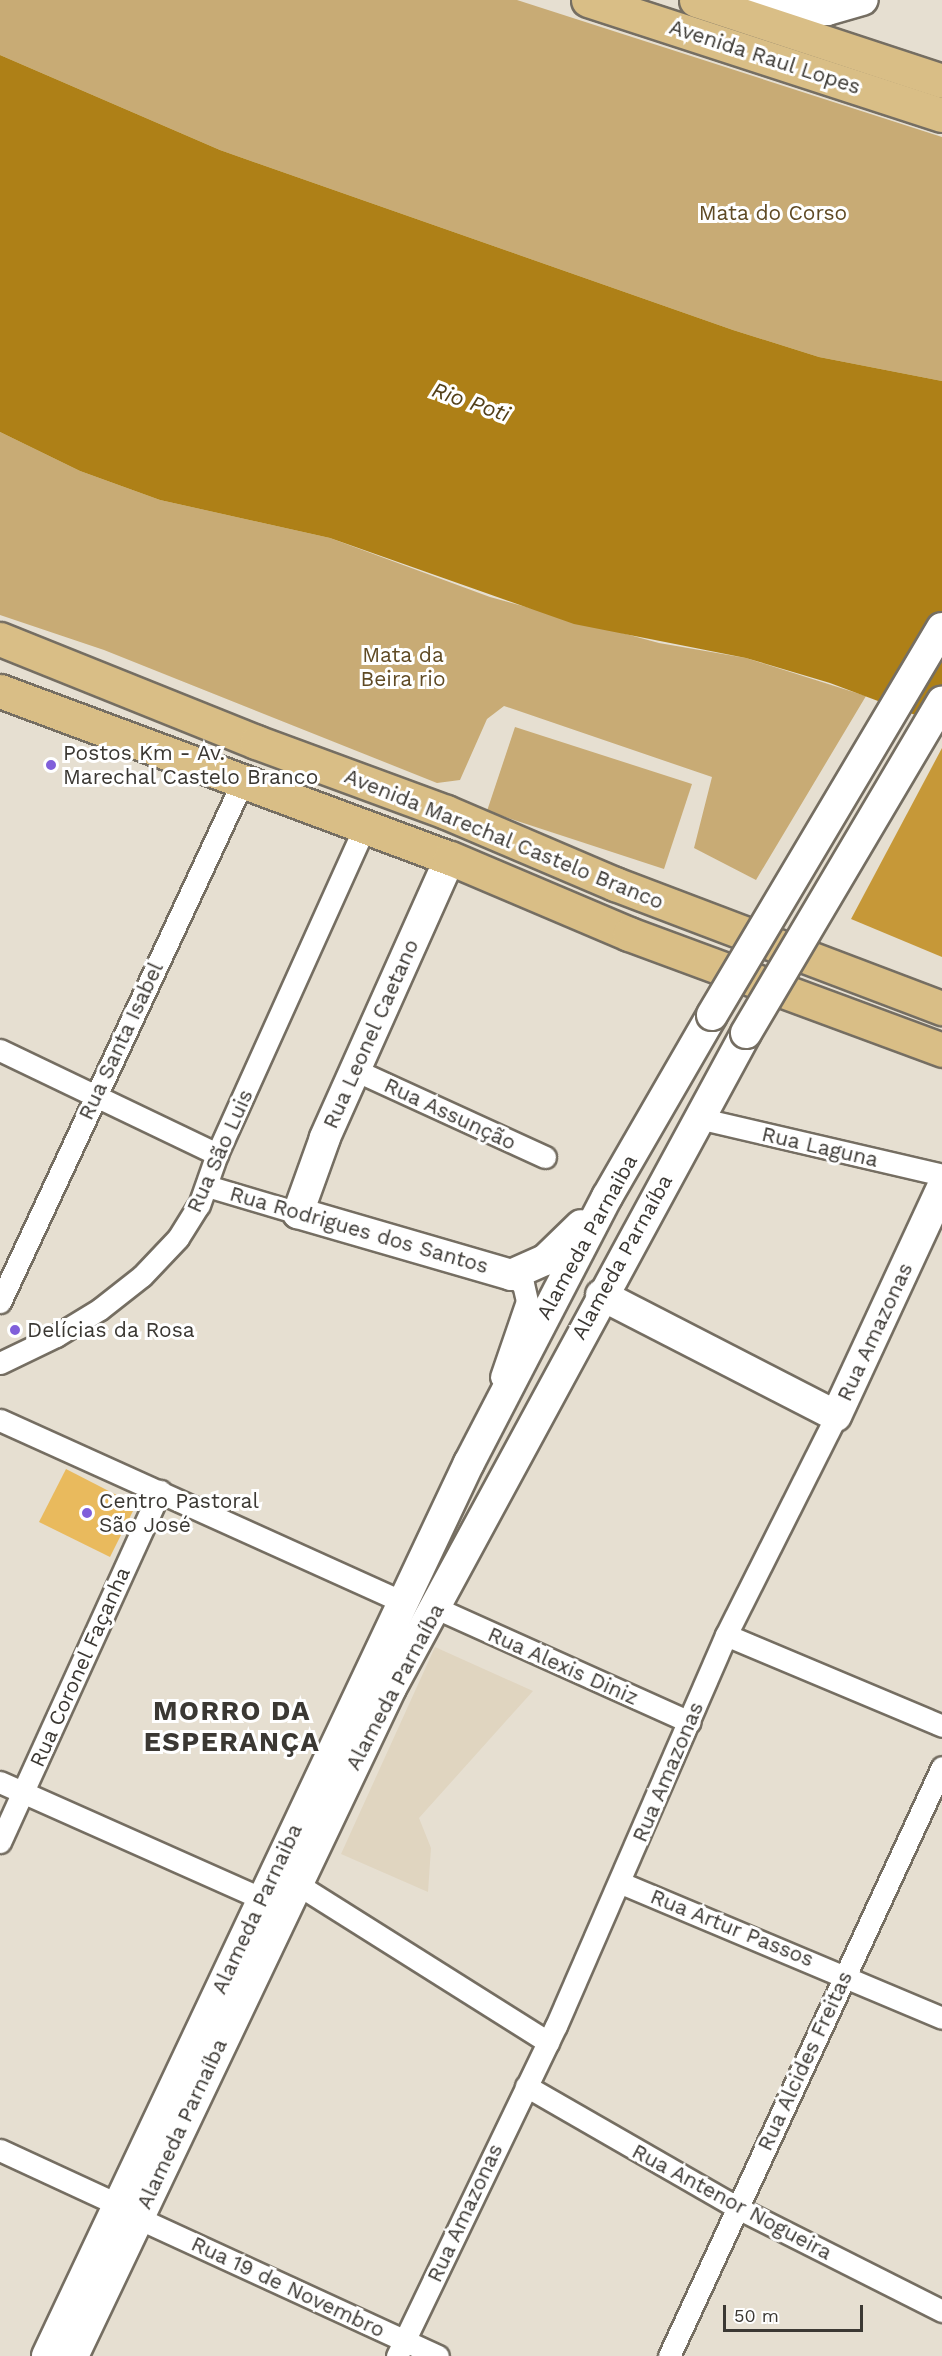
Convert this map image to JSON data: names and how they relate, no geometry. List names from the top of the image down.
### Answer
{
  "streets": {
    "main road": [
      "Avenida Raul Lopes",
      "Avenida Marechal Castelo Branco",
      "Rua Leonel Caetano",
      "Rua Rodrigues dos Santos",
      "Alameda Parnaiba",
      "Alameda Parnaíba",
      "Rua Amazonas"
    ],
    "street": [
      "Rua Santa Isabel",
      "Rua Assunção",
      "Rua Laguna",
      "Rua São Luis",
      "Rua Alexis Diniz",
      "Rua Coronel Façanha",
      "Rua Artur Passos",
      "Rua Alcides Freitas",
      "Rua Antenor Nogueira",
      "Rua 19 de Novembro"
    ]
  },
  "crossings": [
    ["Avenida Marechal Castelo Branco", "Rua Leonel Caetano"],
    ["Avenida Marechal Castelo Branco", "Rua Santa Isabel"],
    ["Avenida Marechal Castelo Branco", "Rua São Luis"],
    ["Rua Leonel Caetano", "Rua Assunção"],
    ["Rua Leonel Caetano", "Rua Rodrigues dos Santos"],
    ["Rua Laguna", "Alameda Parnaíba"],
    ["Rua São Luis", "Rua Rodrigues dos Santos"],
    ["Rua Rodrigues dos Santos", "Alameda Parnaiba"],
    ["Alameda Parnaiba", "Alameda Parnaíba"],
    ["Alameda Parnaiba", "Rua 19 de Novembro"],
    ["Alameda Parnaíba", "Rua Alexis Diniz"],
    ["Alameda Parnaíba", "Rua 19 de Novembro"],
    ["Rua Amazonas", "Rua Alexis Diniz"],
    ["Rua Amazonas", "Rua Artur Passos"],
    ["Rua Amazonas", "Rua Antenor Nogueira"],
    ["Rua Amazonas", "Rua 19 de Novembro"],
    ["Rua Artur Passos", "Rua Alcides Freitas"],
    ["Rua Alcides Freitas", "Rua Antenor Nogueira"]
  ],
  "districts": ["MORRO DA ESPERANÇA"],
  "water": ["Rio Poti"],
  "parks": ["Mata do Corso", "Mata da Beira rio"],
  "places": ["Postos Km - Av. Marechal Castelo Branco", "Delícias da Rosa", "Centro Pastoral São José"],
  "scale_bar": "50 m"
}
